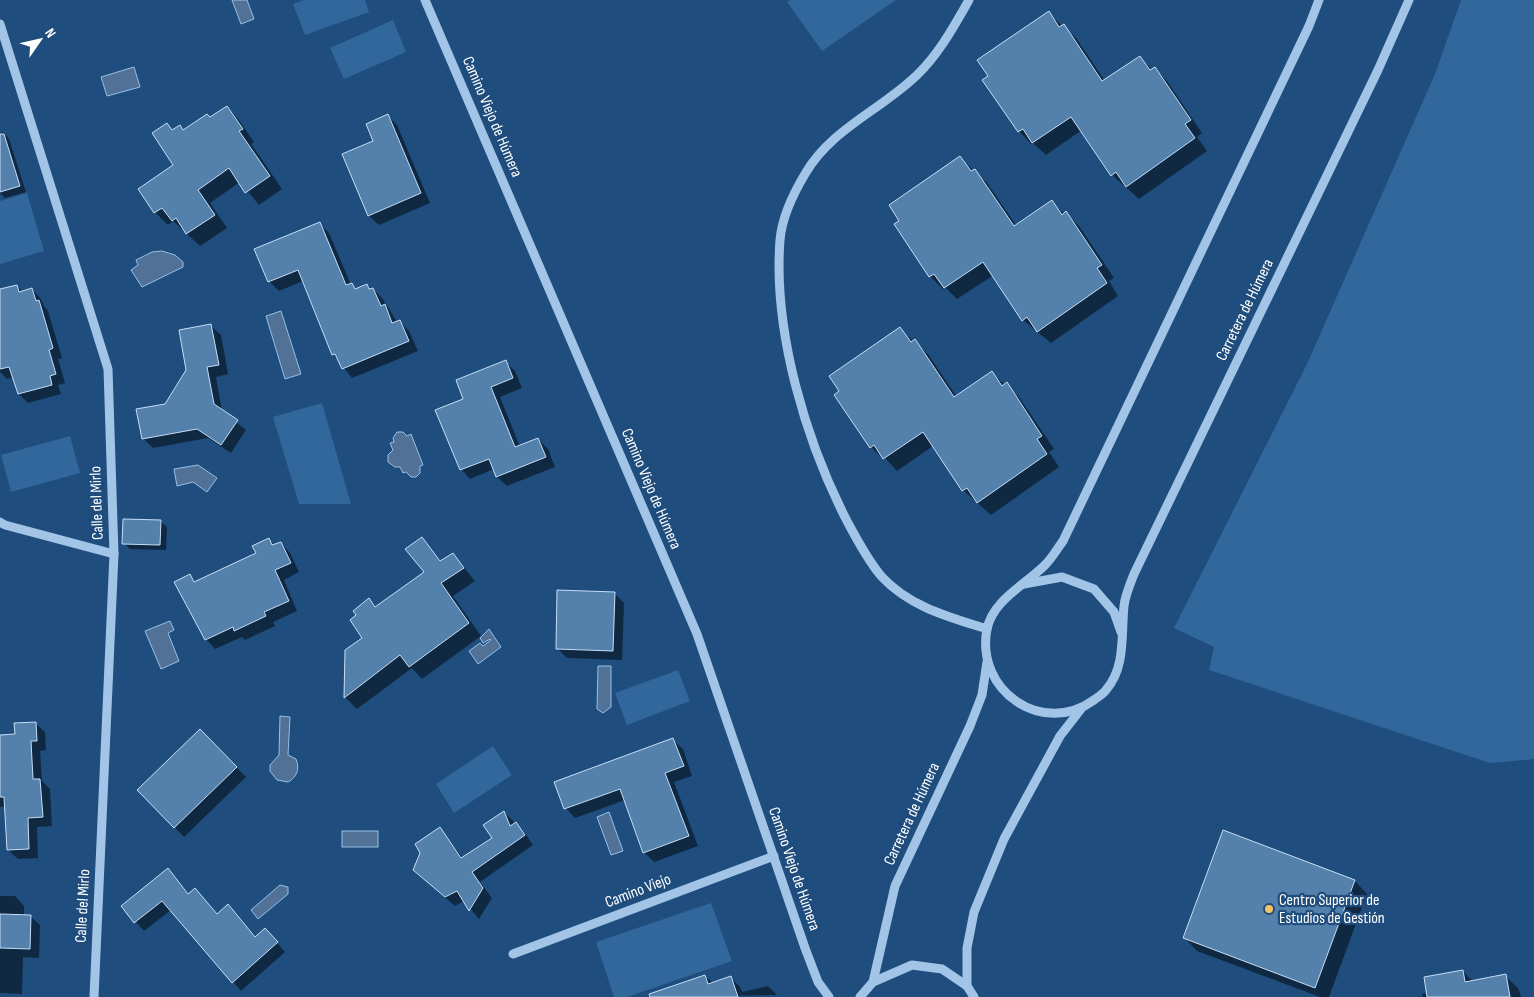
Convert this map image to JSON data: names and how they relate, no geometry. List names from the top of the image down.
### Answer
{
  "streets": {
    "street": [
      "Camino Viejo de Húmera",
      "Carretera de Húmera",
      "Calle del Mirlo",
      "Camino Viejo"
    ]
  },
  "crossings": [
    ["Camino Viejo de Húmera", "Camino Viejo"]
  ],
  "places": ["Centro Superior de Estudios de Gestión"],
  "north": "top right"
}
